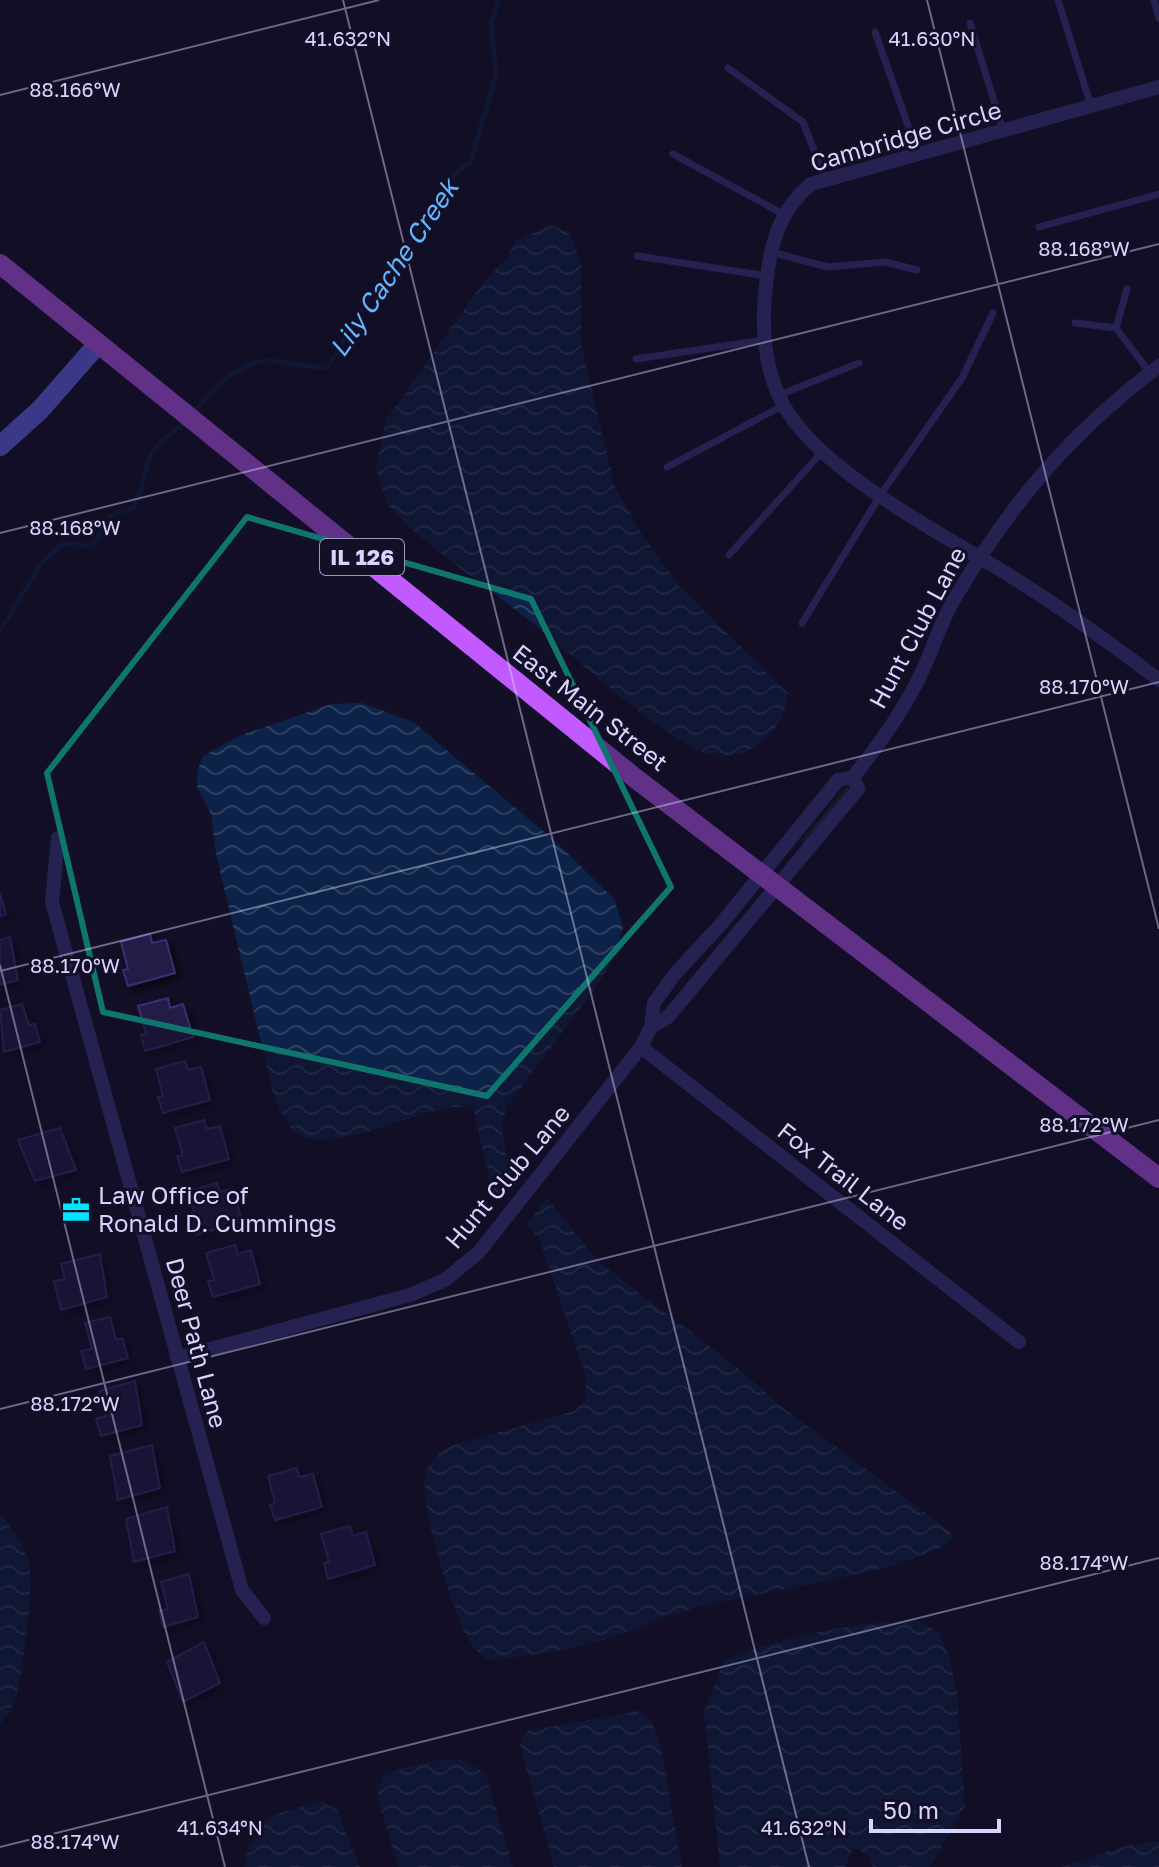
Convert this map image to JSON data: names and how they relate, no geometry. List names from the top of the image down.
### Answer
{
  "streets": {
    "main road": ["IL 126", "East Main Street"],
    "street": [
      "Cambridge Circle",
      "Hunt Club Lane",
      "Fox Trail Lane",
      "Deer Path Lane"
    ]
  },
  "crossings": [
    ["Cambridge Circle", "Hunt Club Lane"],
    ["Hunt Club Lane", "East Main Street"],
    ["Hunt Club Lane", "Fox Trail Lane"],
    ["Hunt Club Lane", "Deer Path Lane"]
  ],
  "water": ["Lily Cache Creek"],
  "places": {
    "office": ["Law Office of Ronald D. Cummings"]
  },
  "scale_bar": "50 m",
  "coordinates": [
    "41.632°N",
    "41.630°N",
    "88.166°W",
    "88.168°W",
    "88.170°W",
    "88.172°W",
    "88.174°W",
    "41.634°N"
  ]
}
